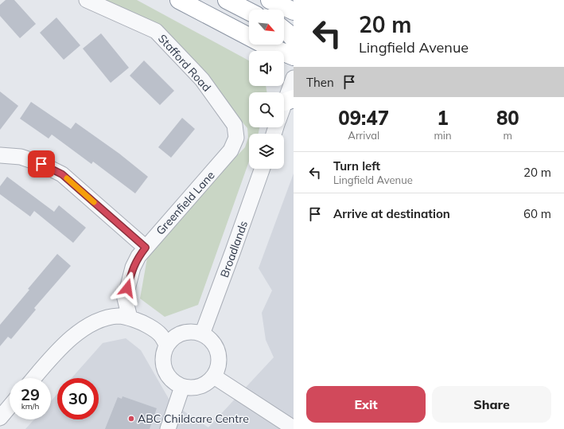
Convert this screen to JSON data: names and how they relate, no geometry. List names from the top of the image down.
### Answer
{
  "streets": {
    "street": ["Stafford Road", "Greenfield Lane", "Broadlands"]
  },
  "crossings": [
    ["Stafford Road", "Greenfield Lane"]
  ],
  "places": ["ABC Childcare Centre"],
  "north": "bottom right",
  "page": {
    "turn": ["20 m", "Lingfield Avenue"],
    "then": "Then",
    "eta": [
      "09:47",
      "Arrival",
      "1",
      "min",
      "80",
      "m"
    ],
    "list": [
      {
        "name": "Turn left",
        "note": "Lingfield Avenue",
        "value": "20 m"
      },
      {
        "name": "Arrive at destination",
        "value": "60 m"
      }
    ],
    "speed": "29 km/h",
    "limit": "30",
    "buttons": ["Exit", "Share"]
  }
}
